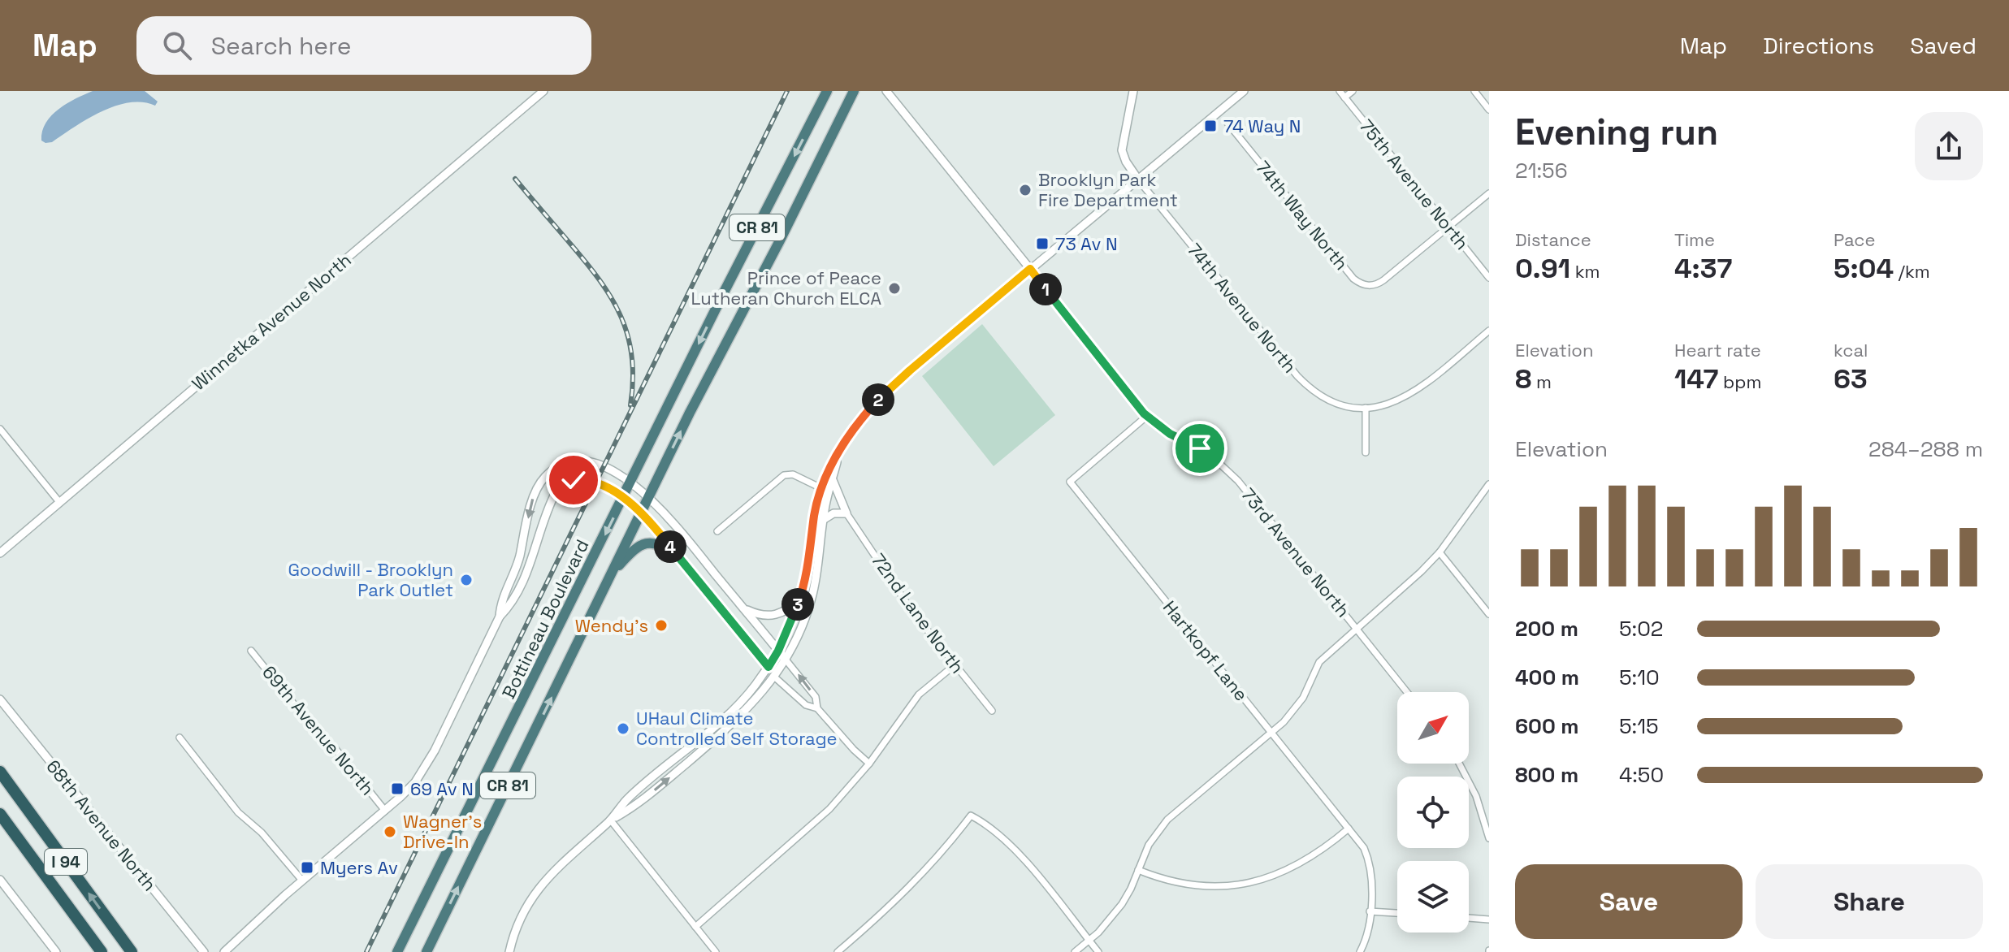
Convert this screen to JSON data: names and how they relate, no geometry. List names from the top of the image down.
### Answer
{
  "streets": {
    "highway": ["CR 81", "Bottineau Boulevard", "I 94"],
    "street": [
      "75th Avenue North",
      "74th Way North",
      "74th Avenue North",
      "Winnetka Avenue North",
      "73rd Avenue North",
      "72nd Lane North",
      "Hartkopf Lane",
      "69th Avenue North",
      "68th Avenue North"
    ]
  },
  "crossings": [
    ["75th Avenue North", "74th Way North"],
    ["73rd Avenue North", "Hartkopf Lane"]
  ],
  "places": {
    "transit": [
      "74 Way N",
      "73 Av N",
      "69 Av N",
      "Myers Av"
    ],
    "other": [
      "Brooklyn Park Fire Department",
      "Prince of Peace Lutheran Church ELCA",
      "Goodwill - Brooklyn Park Outlet",
      "Wendy's",
      "UHaul Climate Controlled Self Storage",
      "Wagner's Drive-In"
    ]
  },
  "north": "top right",
  "page": {
    "header": "Map",
    "search": "Search here",
    "nav": ["Map", "Directions", "Saved"],
    "heading": ["Evening run", "21:56"],
    "stats": [
      ["Distance", "0.91 km"],
      ["Time", "4:37"],
      ["Pace", "5:04 /km"],
      ["Elevation", "8 m"],
      ["Heart rate", "147 bpm"],
      ["kcal", "63"]
    ],
    "pins": [
      "1",
      "2",
      "4",
      "3"
    ],
    "chart": ["Elevation", "284–288 m"],
    "list": [
      {
        "name": "200 m",
        "note": "5:02"
      },
      {
        "name": "400 m",
        "note": "5:10"
      },
      {
        "name": "600 m",
        "note": "5:15"
      },
      {
        "name": "800 m",
        "note": "4:50"
      }
    ],
    "buttons": ["Save", "Share"]
  }
}
